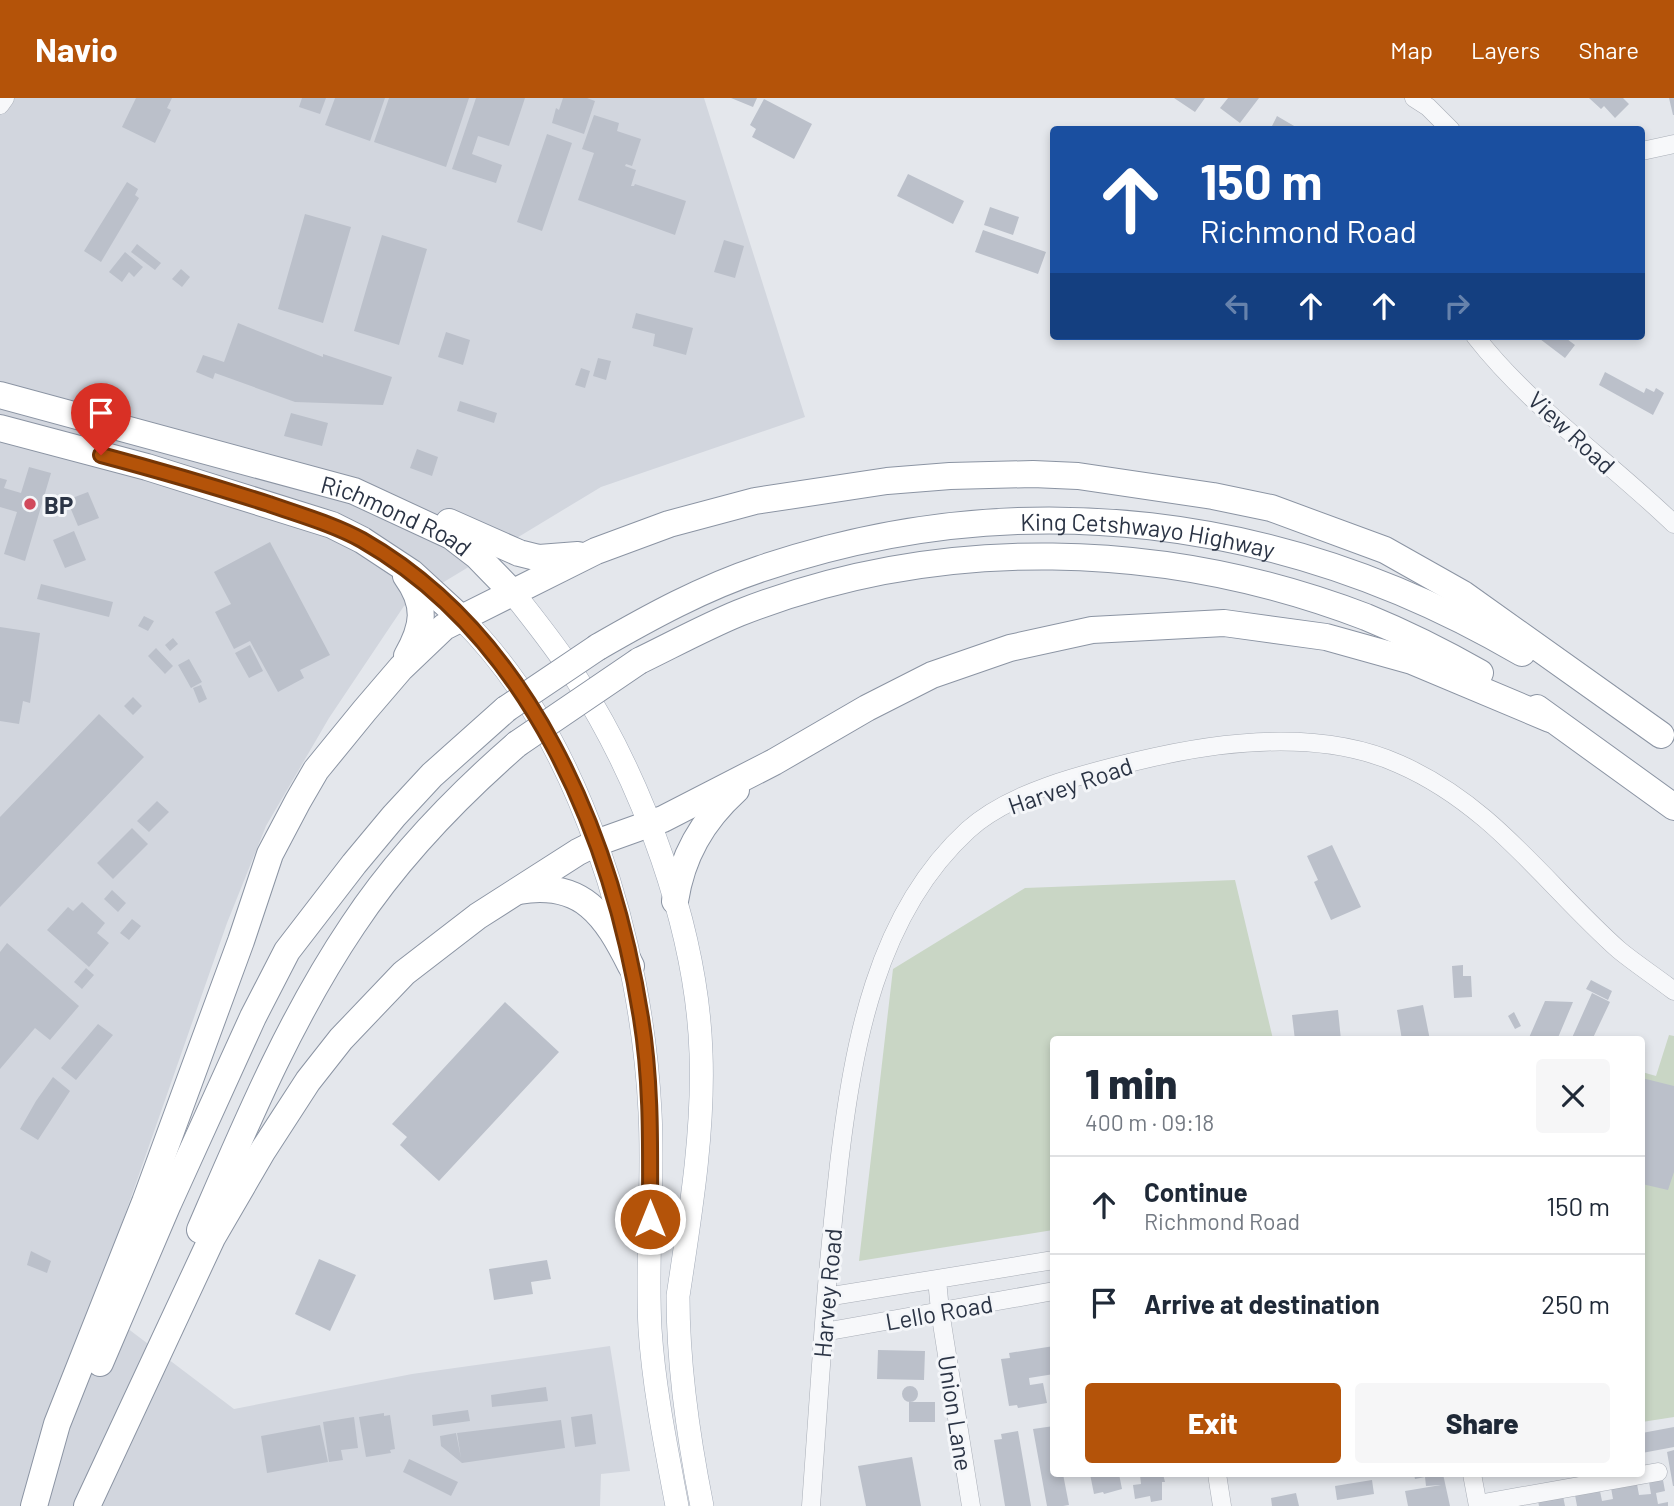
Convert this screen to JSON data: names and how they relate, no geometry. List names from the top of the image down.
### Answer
{
  "streets": {
    "highway": ["Richmond Road", "King Cetshwayo Highway"],
    "street": [
      "View Road",
      "Harvey Road",
      "Lello Road",
      "Union Lane"
    ]
  },
  "crossings": [
    ["Harvey Road", "Lello Road"],
    ["Lello Road", "Union Lane"]
  ],
  "places": ["BP"],
  "page": {
    "header": "Navio",
    "nav": ["Map", "Layers", "Share"],
    "turn": ["150 m", "Richmond Road"],
    "heading": ["1 min", "400 m · 09:18"],
    "list": [
      {
        "name": "Continue",
        "note": "Richmond Road",
        "value": "150 m"
      },
      {
        "name": "Arrive at destination",
        "value": "250 m"
      }
    ],
    "buttons": ["Exit", "Share"]
  }
}
